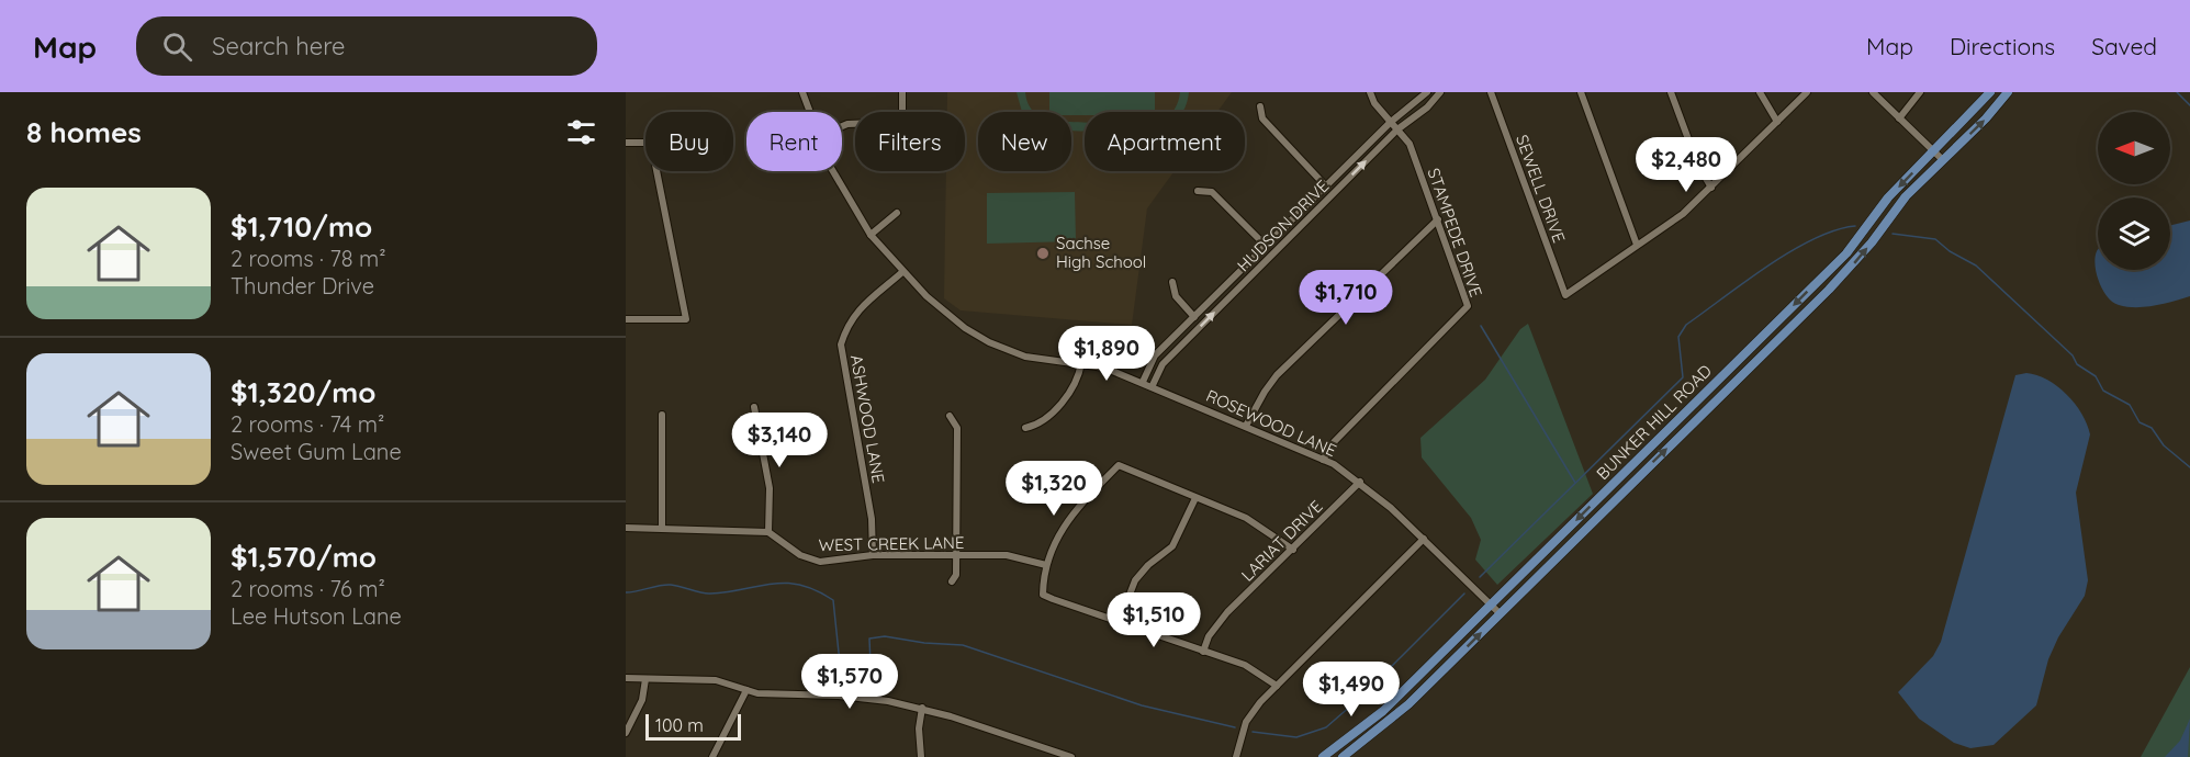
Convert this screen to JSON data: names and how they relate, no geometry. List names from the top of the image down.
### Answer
{
  "streets": {
    "main road": ["BUNKER HILL ROAD"],
    "street": [
      "SEWELL DRIVE",
      "HUDSON DRIVE",
      "STAMPEDE DRIVE",
      "ASHWOOD LANE",
      "ROSEWOOD LANE",
      "LARIAT DRIVE",
      "WEST CREEK LANE"
    ]
  },
  "crossings": [
    ["HUDSON DRIVE", "STAMPEDE DRIVE"],
    ["HUDSON DRIVE", "ROSEWOOD LANE"],
    ["STAMPEDE DRIVE", "ROSEWOOD LANE"],
    ["ASHWOOD LANE", "ROSEWOOD LANE"],
    ["ASHWOOD LANE", "WEST CREEK LANE"],
    ["BUNKER HILL ROAD", "ROSEWOOD LANE"],
    ["ROSEWOOD LANE", "LARIAT DRIVE"]
  ],
  "places": ["Sachse High School"],
  "scale_bar": "100 m",
  "north": "left",
  "page": {
    "header": "Map",
    "search": "Search here",
    "nav": ["Map", "Directions", "Saved"],
    "heading": "8 homes",
    "chip": [
      "Buy",
      "Rent",
      "Filters",
      "New",
      "Apartment"
    ],
    "price": [
      "$2,480",
      "$1,710",
      "$1,890",
      "$3,140",
      "$1,320",
      "$1,510",
      "$1,570",
      "$1,490"
    ],
    "list": [
      {
        "name": "$1,710/mo",
        "note": "2 rooms · 78 m² · Thunder Drive"
      },
      {
        "name": "$1,320/mo",
        "note": "2 rooms · 74 m² · Sweet Gum Lane"
      },
      {
        "name": "$1,570/mo",
        "note": "2 rooms · 76 m² · Lee Hutson Lane"
      }
    ],
    "scale": "100 m"
  }
}
